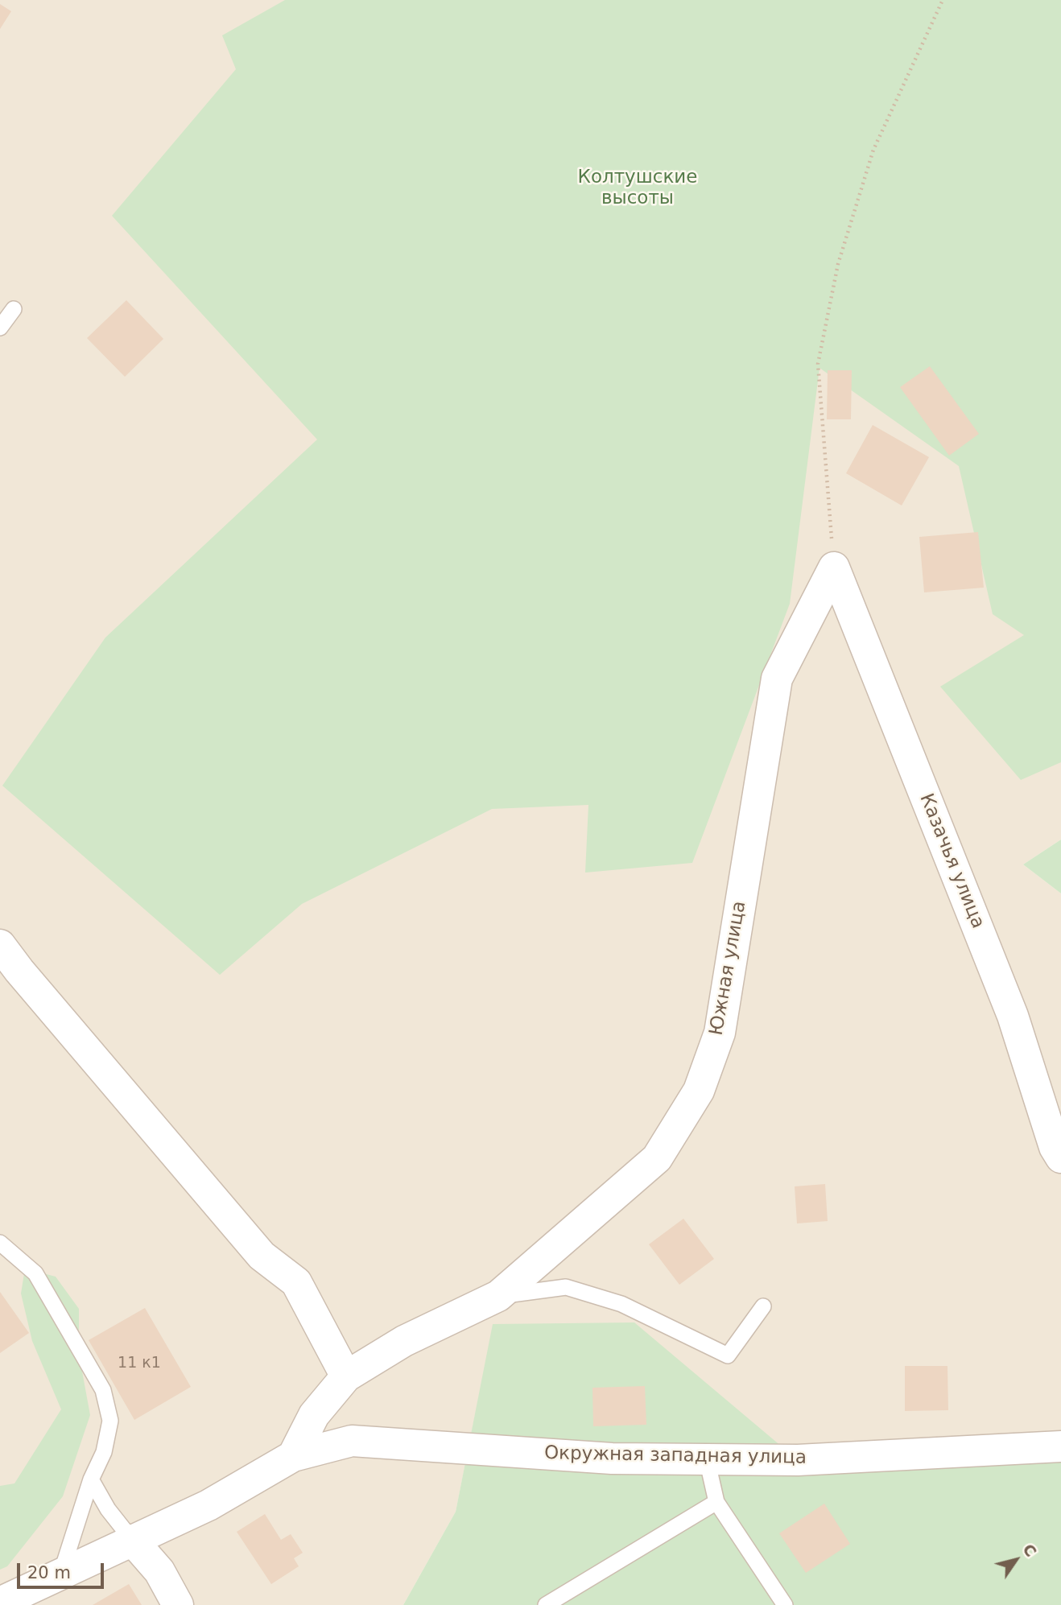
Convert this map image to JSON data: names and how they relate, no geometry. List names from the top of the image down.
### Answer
{
  "streets": {
    "street": ["Казачья улица", "Южная улица", "Окружная западная улица"]
  },
  "crossings": [
    ["Казачья улица", "Южная улица"],
    ["Южная улица", "Окружная западная улица"]
  ],
  "parks": ["Колтушские высоты"],
  "house_numbers": ["11 к1"],
  "scale_bar": "20 m",
  "north": "top right"
}
